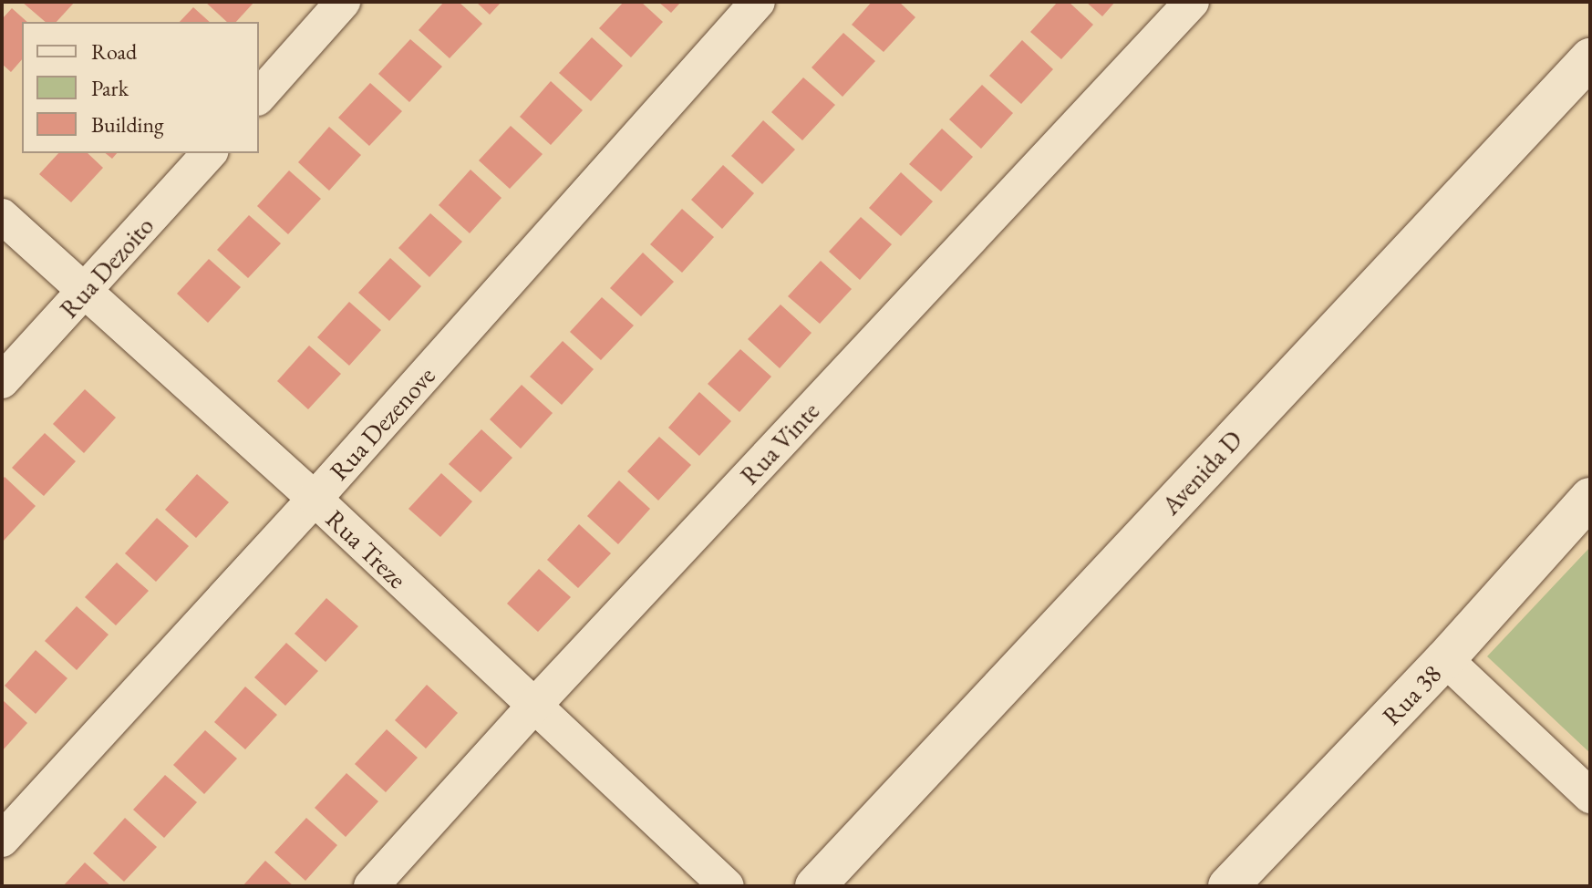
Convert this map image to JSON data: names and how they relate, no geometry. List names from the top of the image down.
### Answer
{
  "streets": {
    "street": [
      "Rua Dezoito",
      "Rua Dezenove",
      "Rua Vinte",
      "Avenida D",
      "Rua Treze",
      "Rua 38"
    ]
  },
  "crossings": [
    ["Rua Dezoito", "Rua Treze"],
    ["Rua Dezenove", "Rua Treze"],
    ["Rua Vinte", "Rua Treze"]
  ],
  "legend": ["Road", "Park", "Building"]
}
